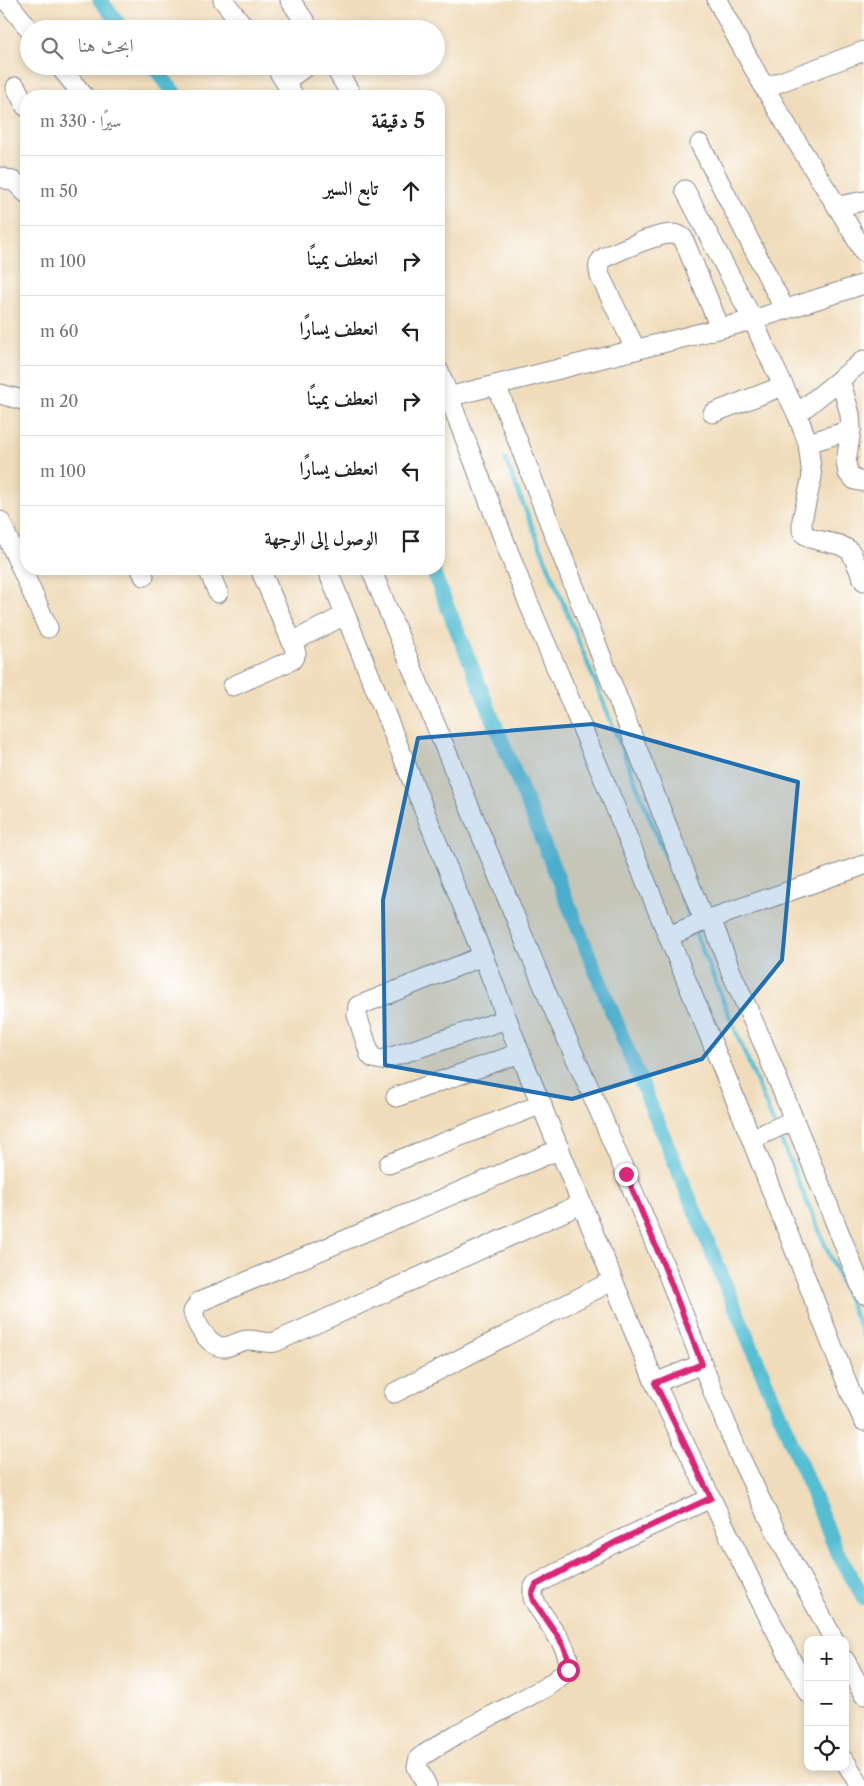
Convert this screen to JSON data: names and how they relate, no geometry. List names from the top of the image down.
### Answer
{
  "page": {
    "search": "ابحث هنا",
    "heading": ["5 دقيقة", "سيرًا · 330 m"],
    "list": [
      ["تابع السير", "50 m"],
      ["انعطف يمينًا", "100 m"],
      ["انعطف يسارًا", "60 m"],
      ["انعطف يمينًا", "20 m"],
      ["انعطف يسارًا", "100 m"],
      "الوصول إلى الوجهة"
    ],
    "map_buttons": ["+", "−"]
  }
}
